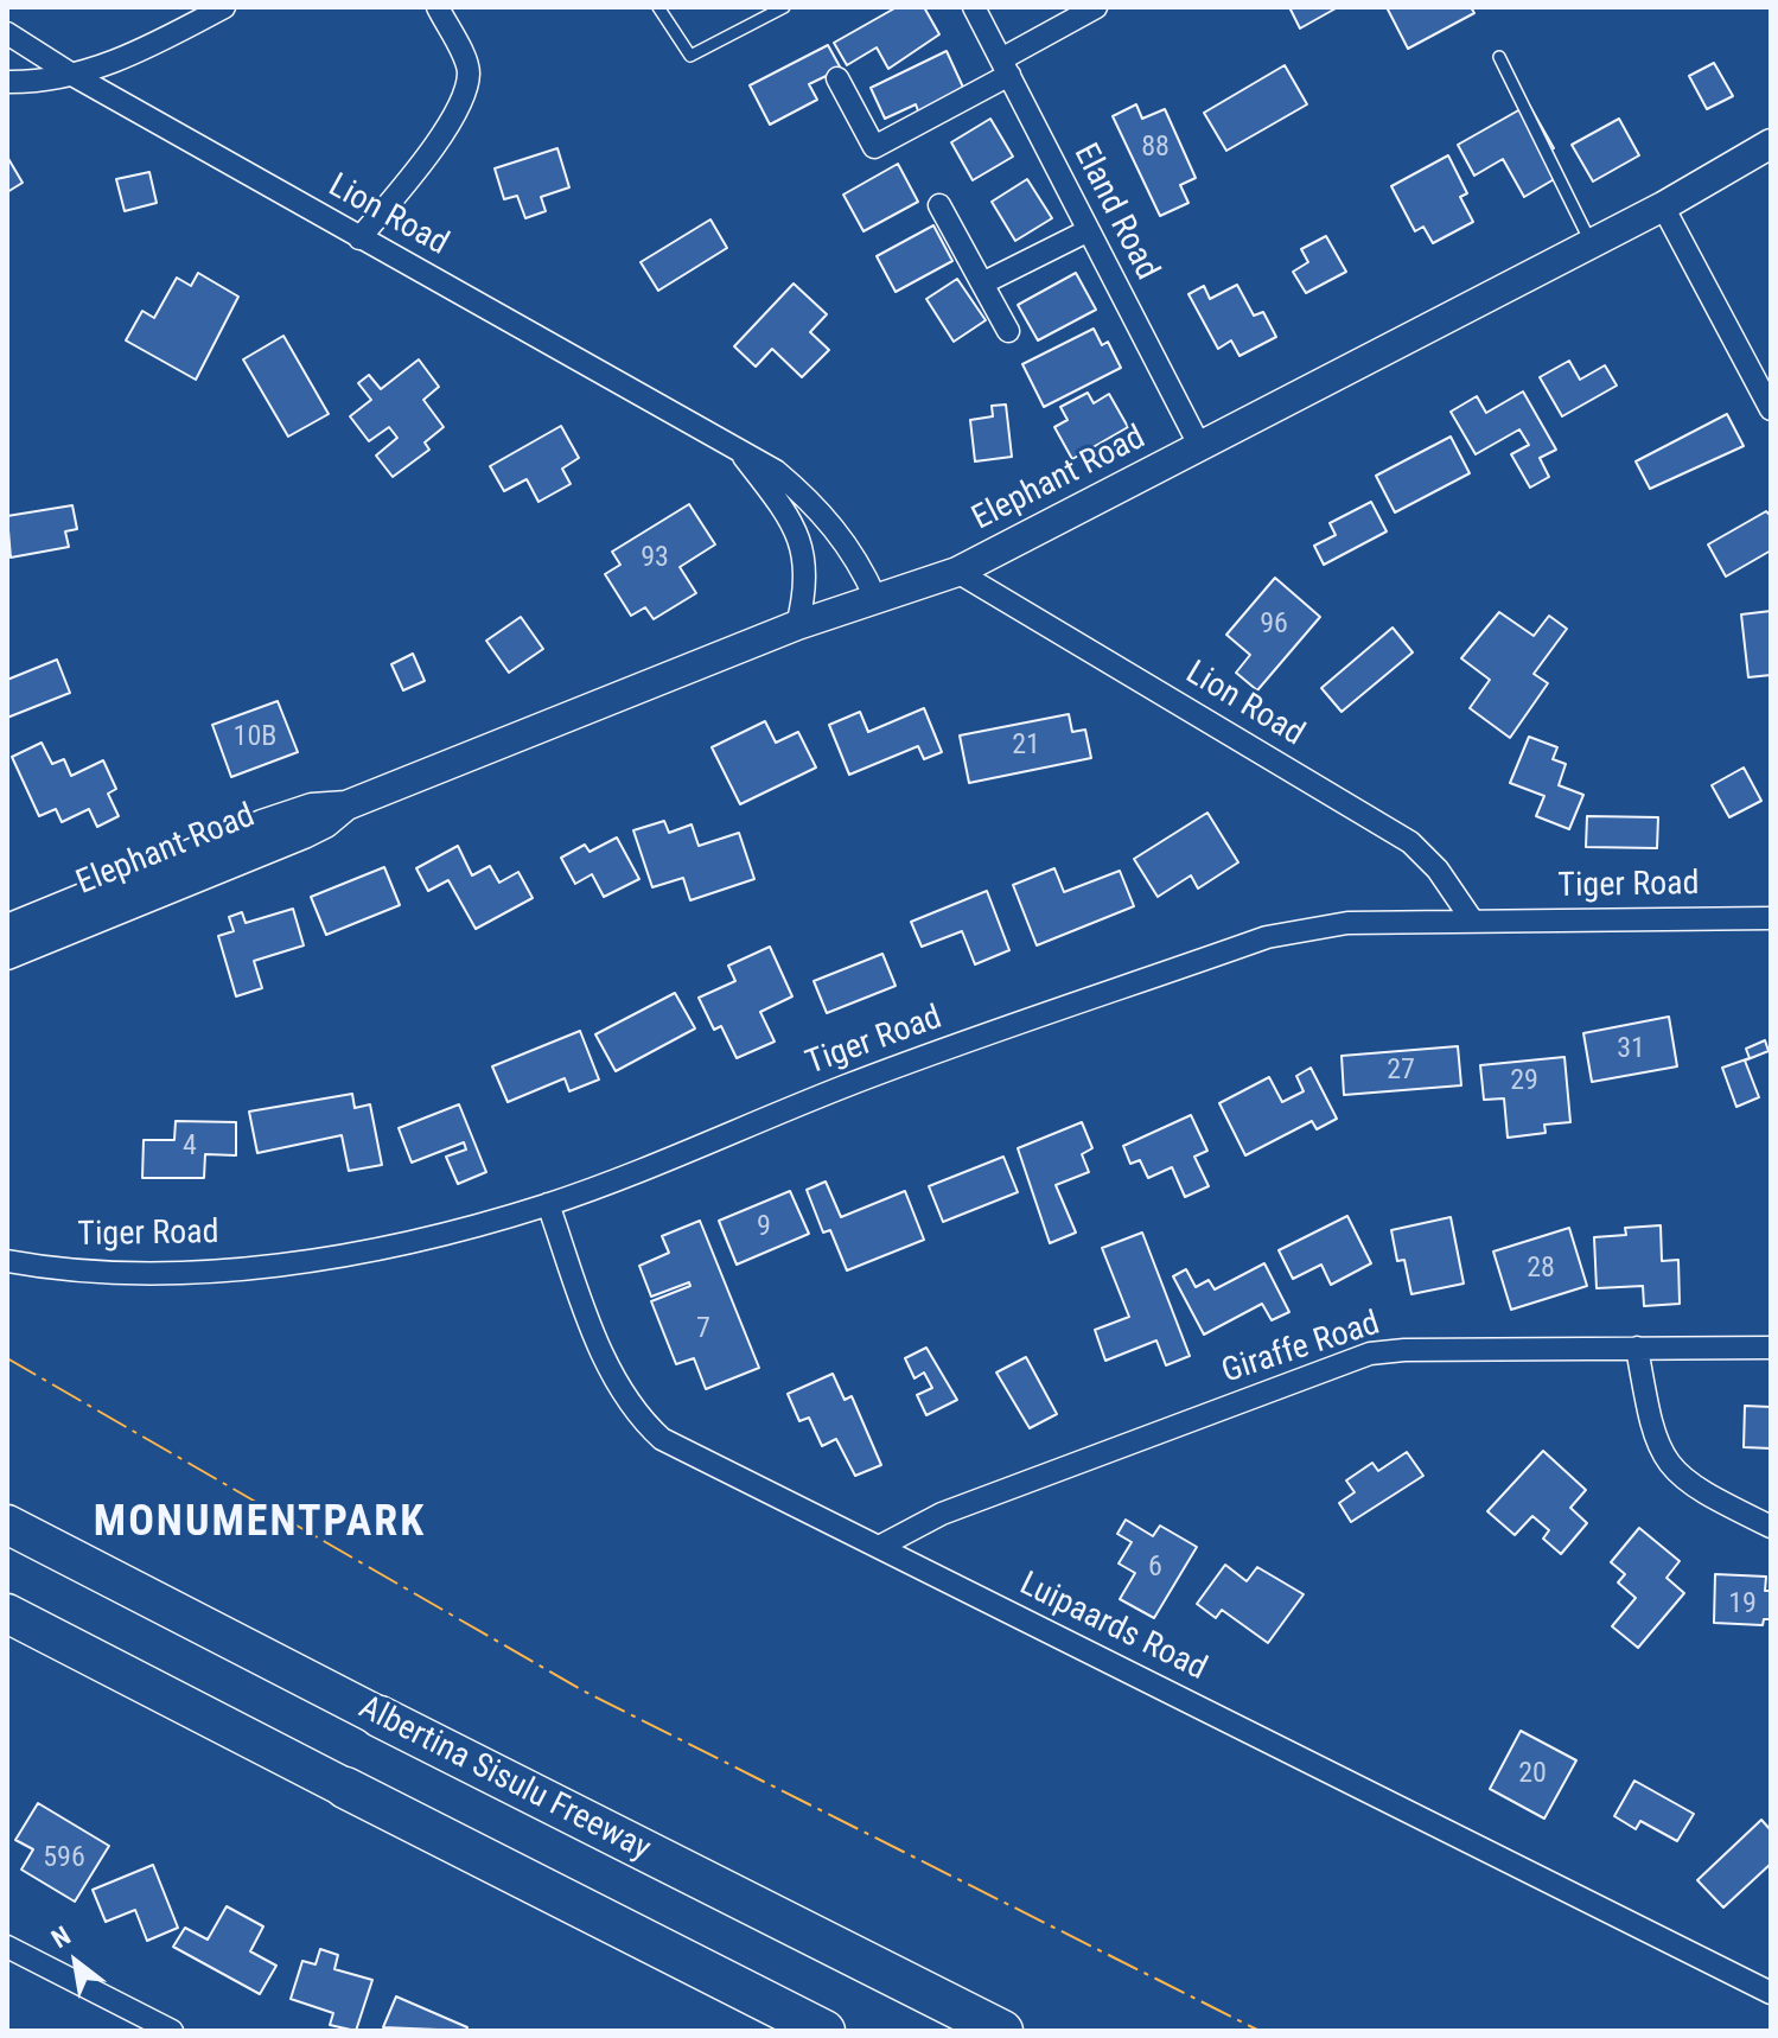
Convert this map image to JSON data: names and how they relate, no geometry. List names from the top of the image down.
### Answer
{
  "streets": {
    "highway": ["Albertina Sisulu Freeway"],
    "street": [
      "Eland Road",
      "Lion Road",
      "Elephant Road",
      "Tiger Road",
      "Giraffe Road",
      "Luipaards Road"
    ]
  },
  "crossings": [
    ["Eland Road", "Elephant Road"],
    ["Lion Road", "Elephant Road"],
    ["Lion Road", "Tiger Road"],
    ["Tiger Road", "Luipaards Road"],
    ["Giraffe Road", "Luipaards Road"]
  ],
  "districts": ["MONUMENTPARK"],
  "house_numbers": [
    "88",
    "93",
    "96",
    "10B",
    "21",
    "31",
    "27",
    "29",
    "4",
    "9",
    "28",
    "7",
    "6",
    "19",
    "20",
    "596"
  ],
  "north": "top left"
}
